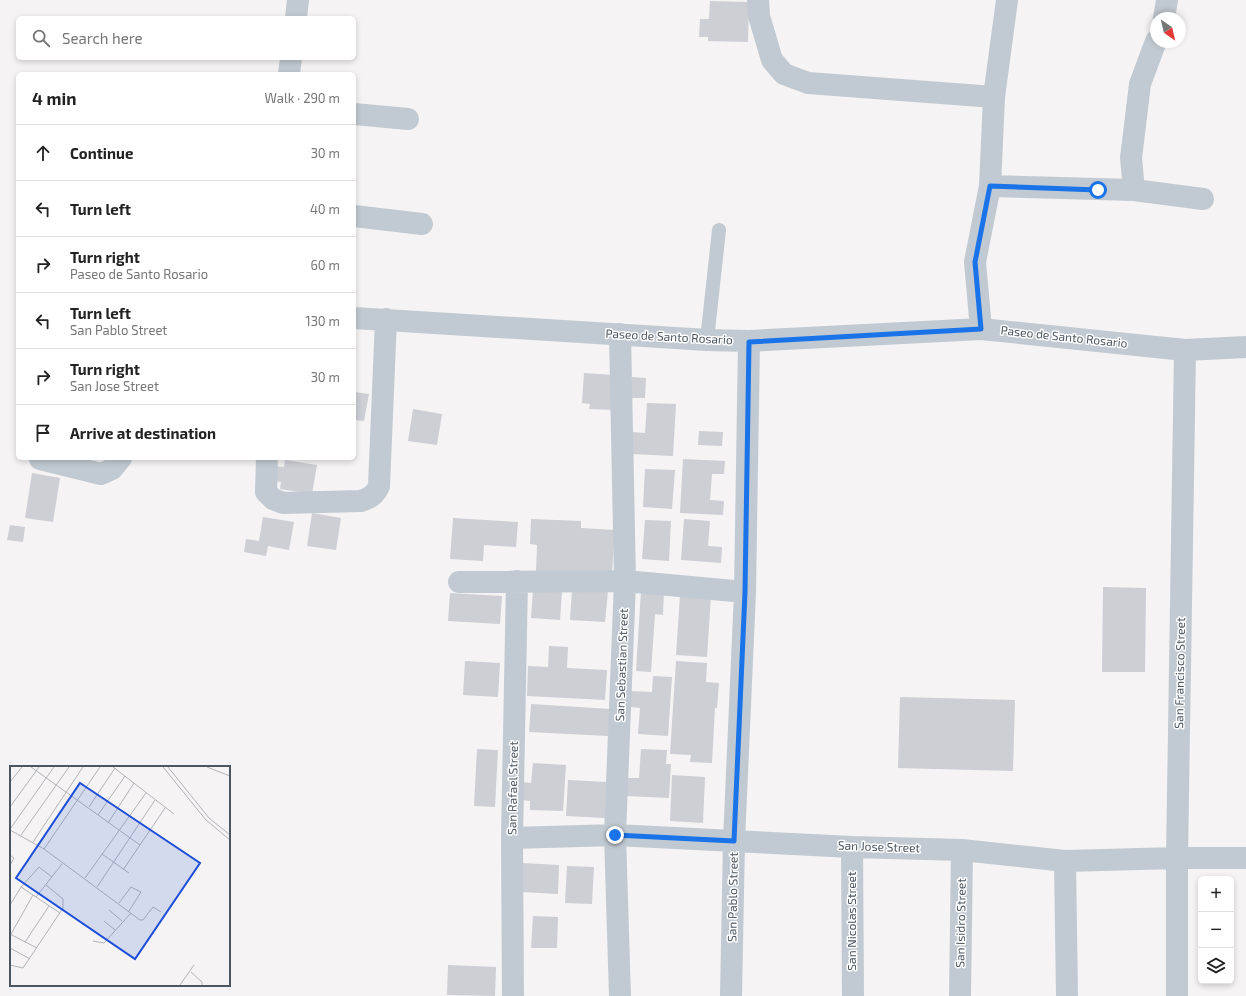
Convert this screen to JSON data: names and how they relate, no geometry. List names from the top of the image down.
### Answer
{
  "streets": {
    "street": [
      "Paseo de Santo Rosario",
      "San Sebastian Street",
      "San Francisco Street",
      "San Rafael Street",
      "San Jose Street",
      "San Pablo Street",
      "San Nicolas Street",
      "San Isidro Street"
    ]
  },
  "crossings": [
    ["Paseo de Santo Rosario", "San Sebastian Street"],
    ["Paseo de Santo Rosario", "San Francisco Street"],
    ["Paseo de Santo Rosario", "San Pablo Street"],
    ["San Sebastian Street", "San Jose Street"],
    ["San Francisco Street", "San Jose Street"],
    ["San Rafael Street", "San Jose Street"],
    ["San Jose Street", "San Pablo Street"],
    ["San Jose Street", "San Nicolas Street"],
    ["San Jose Street", "San Isidro Street"]
  ],
  "north": "bottom right",
  "page": {
    "search": "Search here",
    "heading": ["4 min", "Walk · 290 m"],
    "list": [
      ["Continue", "30 m"],
      ["Turn left", "40 m"],
      ["Turn right", "Paseo de Santo Rosario", "60 m"],
      ["Turn left", "San Pablo Street", "130 m"],
      ["Turn right", "San Jose Street", "30 m"],
      "Arrive at destination"
    ],
    "map_buttons": ["+", "−"]
  }
}
